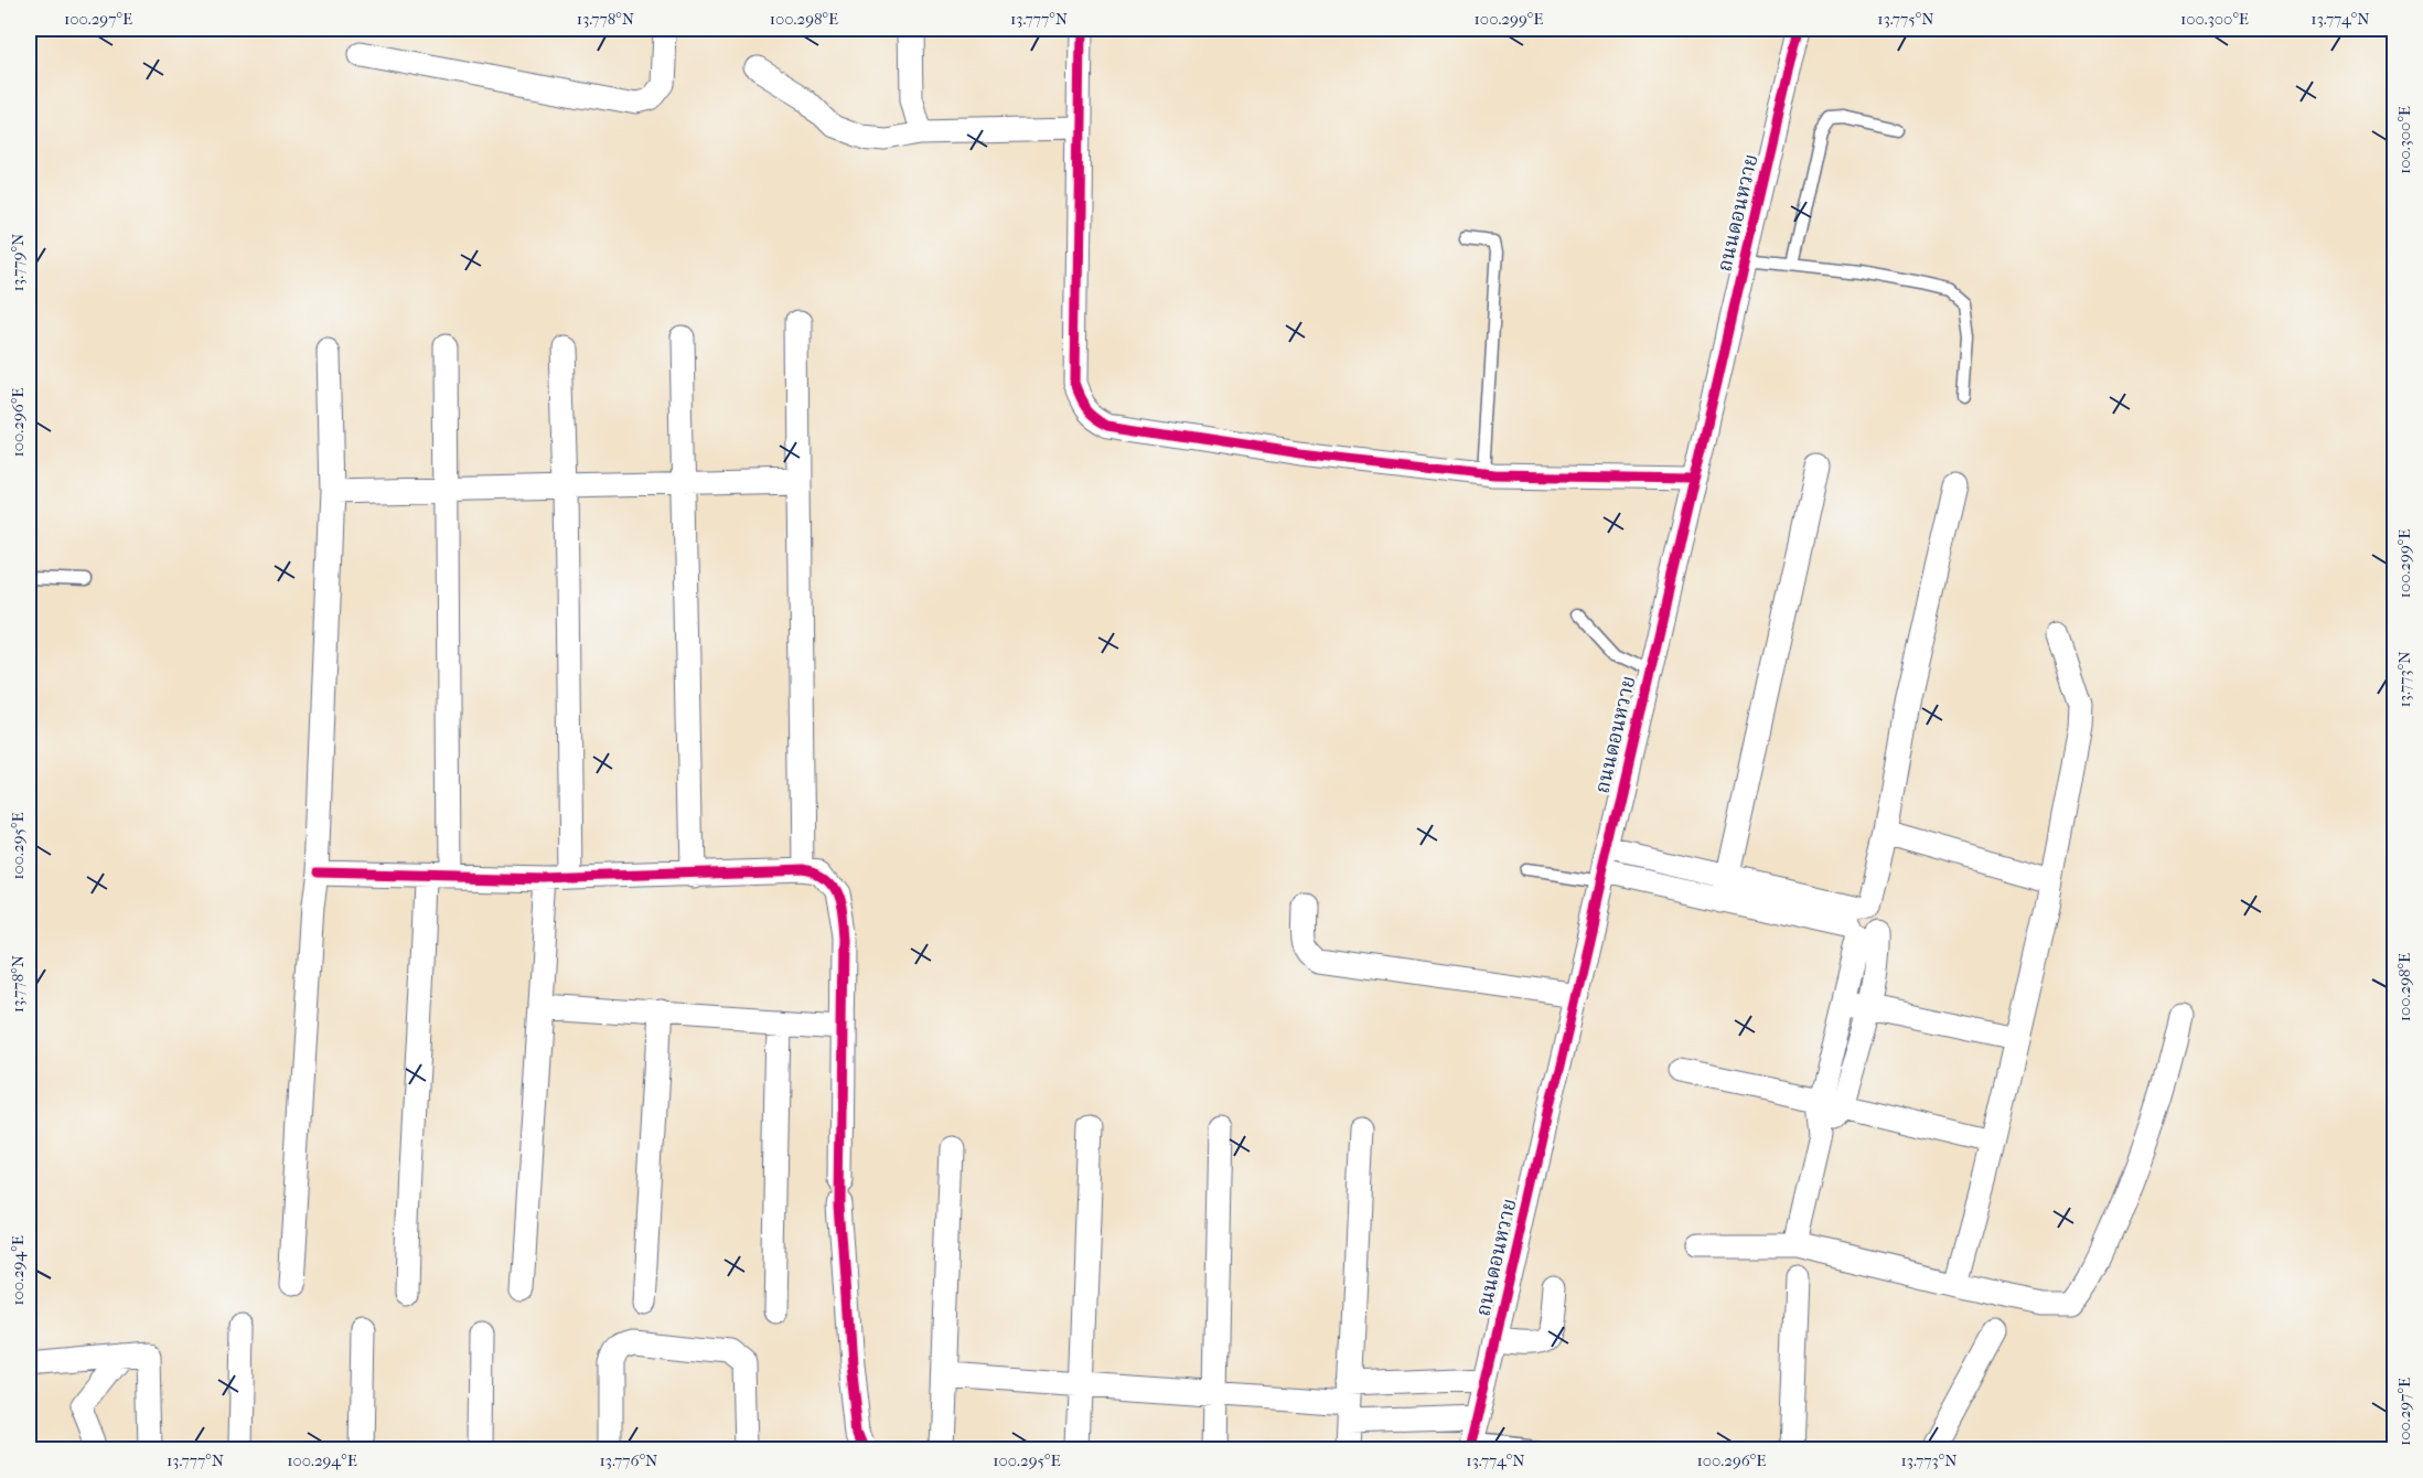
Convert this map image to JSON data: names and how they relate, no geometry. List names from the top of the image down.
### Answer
{
  "streets": {
    "street": ["ถนนดอนหวาย"]
  },
  "coordinates": [
    "100.297°E",
    "13.778°N",
    "100.298°E",
    "13.777°N",
    "100.299°E",
    "13.775°N",
    "100.300°E",
    "13.774°N",
    "13.779°N",
    "100.296°E",
    "13.773°N",
    "100.295°E",
    "100.294°E",
    "13.776°N"
  ]
}
